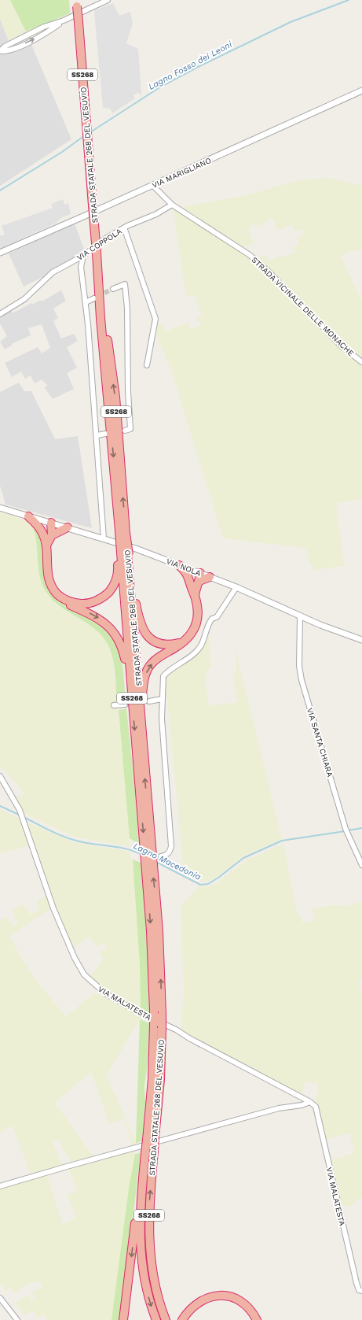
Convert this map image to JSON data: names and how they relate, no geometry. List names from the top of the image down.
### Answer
{
  "streets": {
    "highway": ["SS268", "STRADA STATALE 268 DEL VESUVIO"],
    "street": [
      "VIA MARIGLIANO",
      "VIA COPPOLA",
      "STRADA VICINALE DELLE MONACHE",
      "VIA NOLA",
      "VIA SANTA CHIARA",
      "VIA MALATESTA"
    ]
  },
  "crossings": [
    ["SS268", "STRADA STATALE 268 DEL VESUVIO"],
    ["SS268", "VIA NOLA"],
    ["VIA MARIGLIANO", "STRADA VICINALE DELLE MONACHE"],
    ["VIA COPPOLA", "STRADA VICINALE DELLE MONACHE"],
    ["VIA NOLA", "VIA SANTA CHIARA"]
  ],
  "water": ["Lagno Fosso dei Leoni", "Lagno Macedonia"]
}
